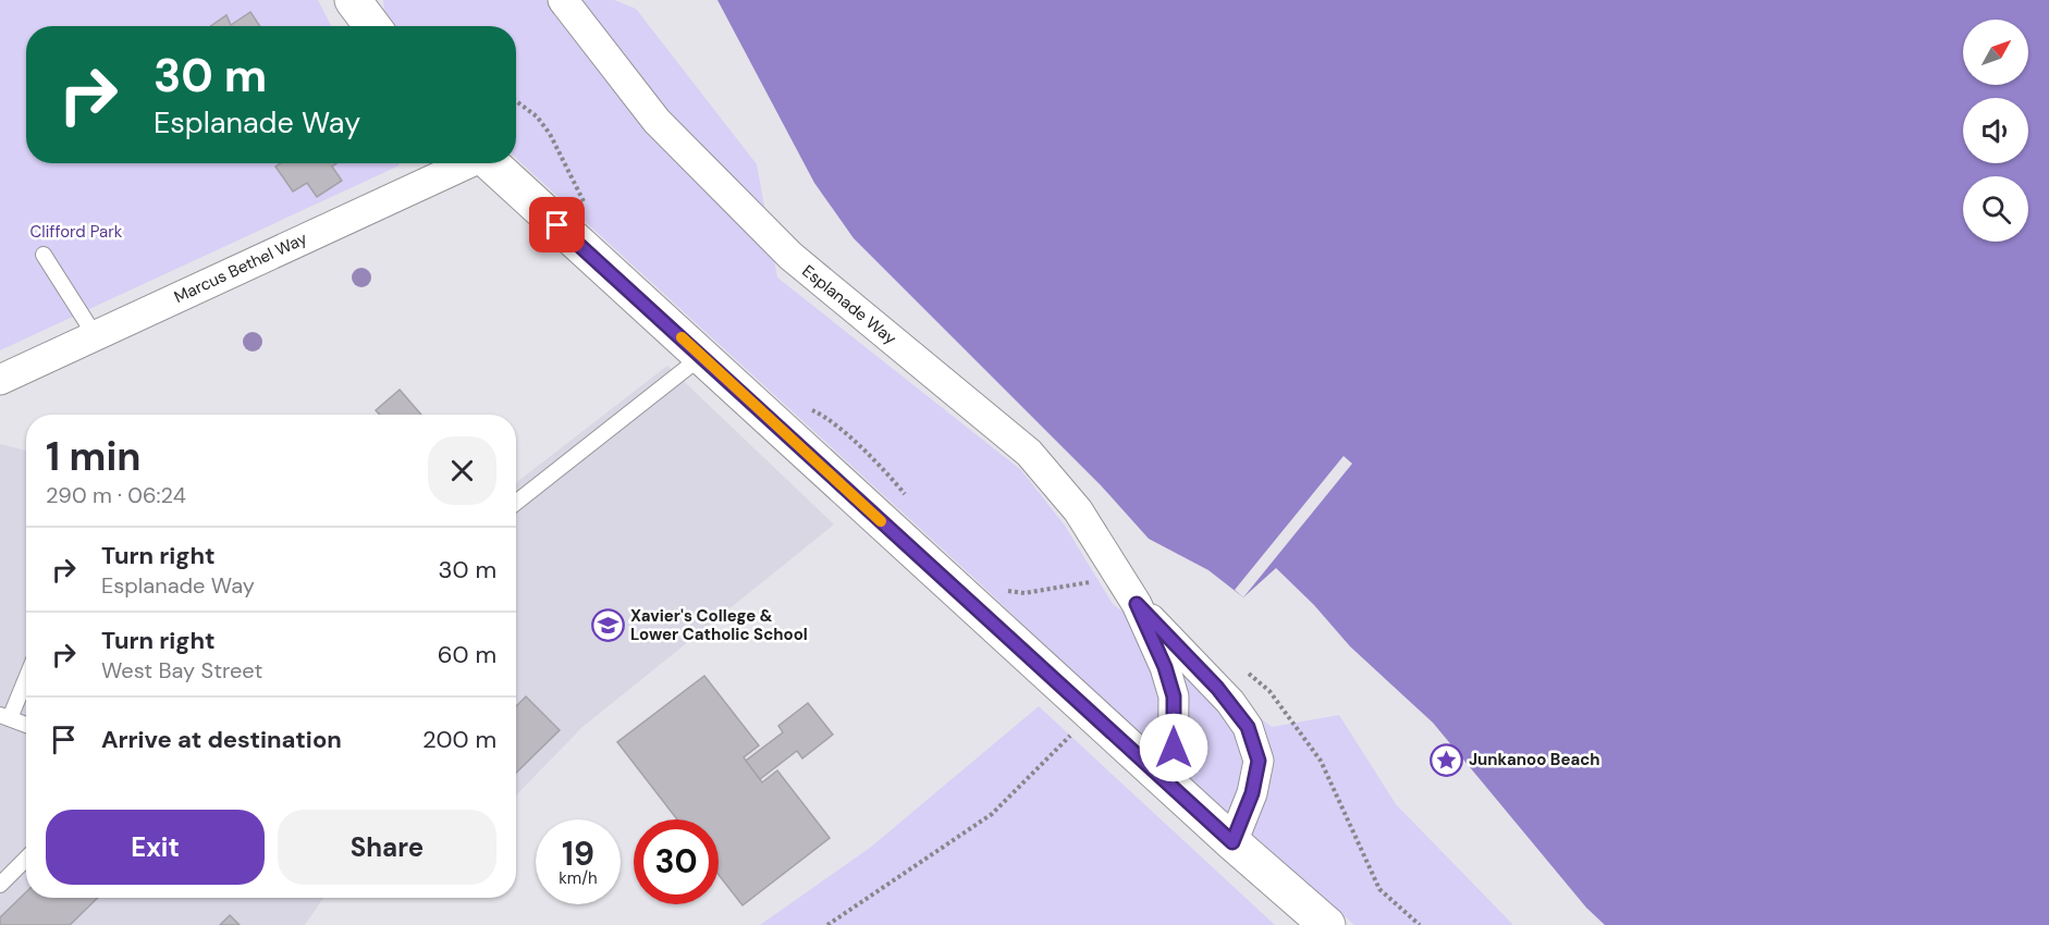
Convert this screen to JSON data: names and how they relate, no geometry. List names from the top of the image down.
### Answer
{
  "streets": {
    "street": ["Marcus Bethel Way", "Esplanade Way"]
  },
  "parks": ["Clifford Park"],
  "places": {
    "school or university": ["Xavier's College & Lower Catholic School"],
    "place": ["Junkanoo Beach"]
  },
  "north": "top right",
  "page": {
    "turn": ["30 m", "Esplanade Way"],
    "heading": ["1 min", "290 m · 06:24"],
    "list": [
      {
        "name": "Turn right",
        "note": "Esplanade Way",
        "value": "30 m"
      },
      {
        "name": "Turn right",
        "note": "West Bay Street",
        "value": "60 m"
      },
      {
        "name": "Arrive at destination",
        "value": "200 m"
      }
    ],
    "buttons": ["Exit", "Share"],
    "speed": "19 km/h",
    "limit": "30"
  }
}
